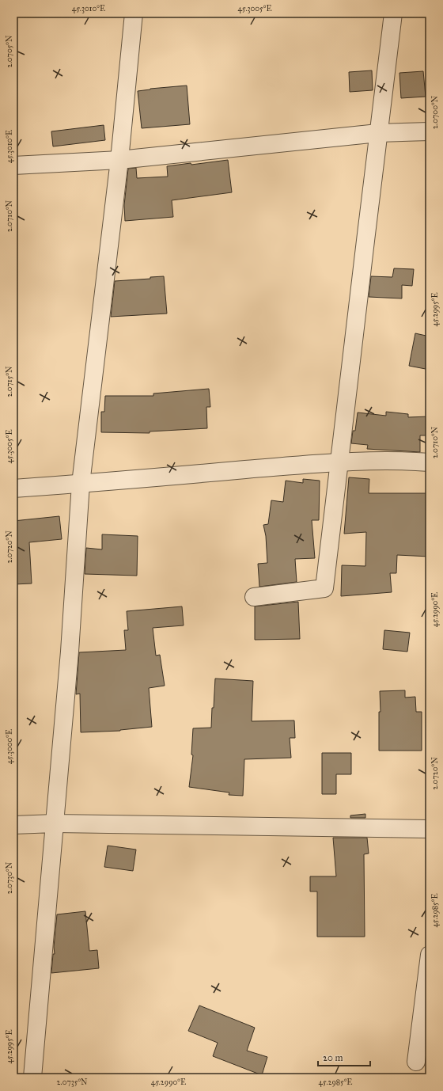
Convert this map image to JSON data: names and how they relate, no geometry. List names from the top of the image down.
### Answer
{
  "scale_bar": "20 m",
  "coordinates": [
    "45.3010°E",
    "45.3005°E",
    "2.0705°N",
    "2.0700°N",
    "2.0710°N",
    "45.2995°E",
    "2.0715°N",
    "2.0720°N",
    "45.2990°E",
    "45.3000°E",
    "2.0730°N",
    "45.2985°E",
    "2.0735°N"
  ]
}
